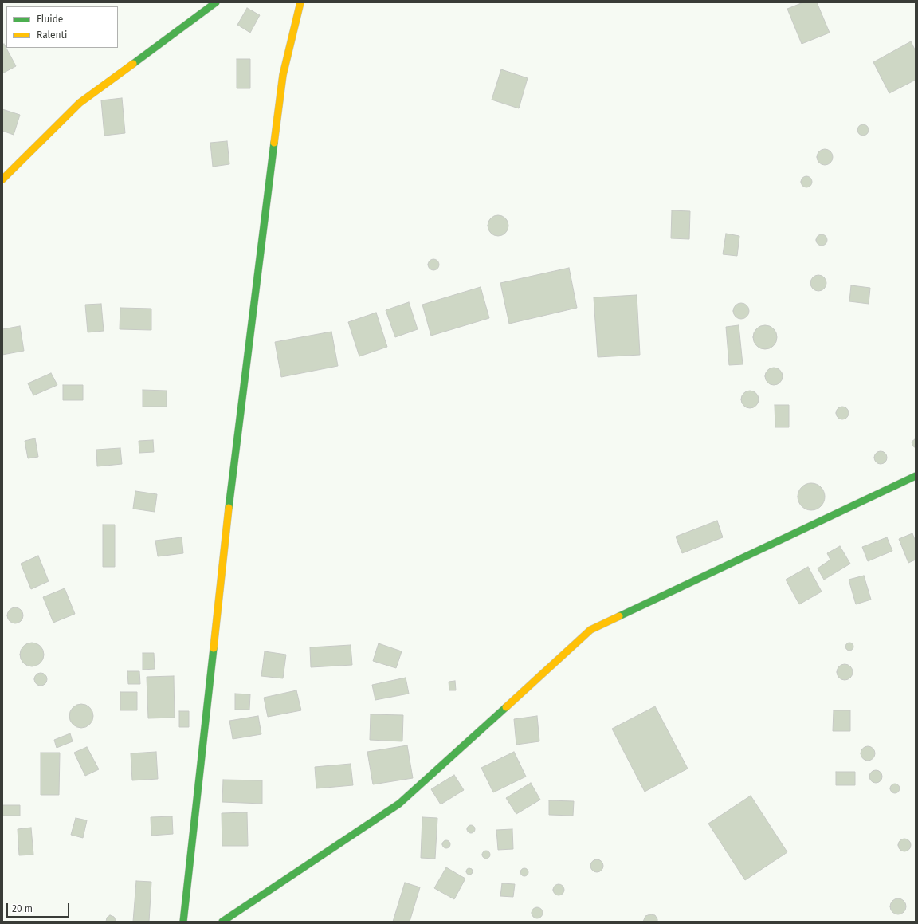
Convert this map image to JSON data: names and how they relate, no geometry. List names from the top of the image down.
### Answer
{
  "legend": ["Fluide", "Ralenti"],
  "scale_bar": "20 m"
}
